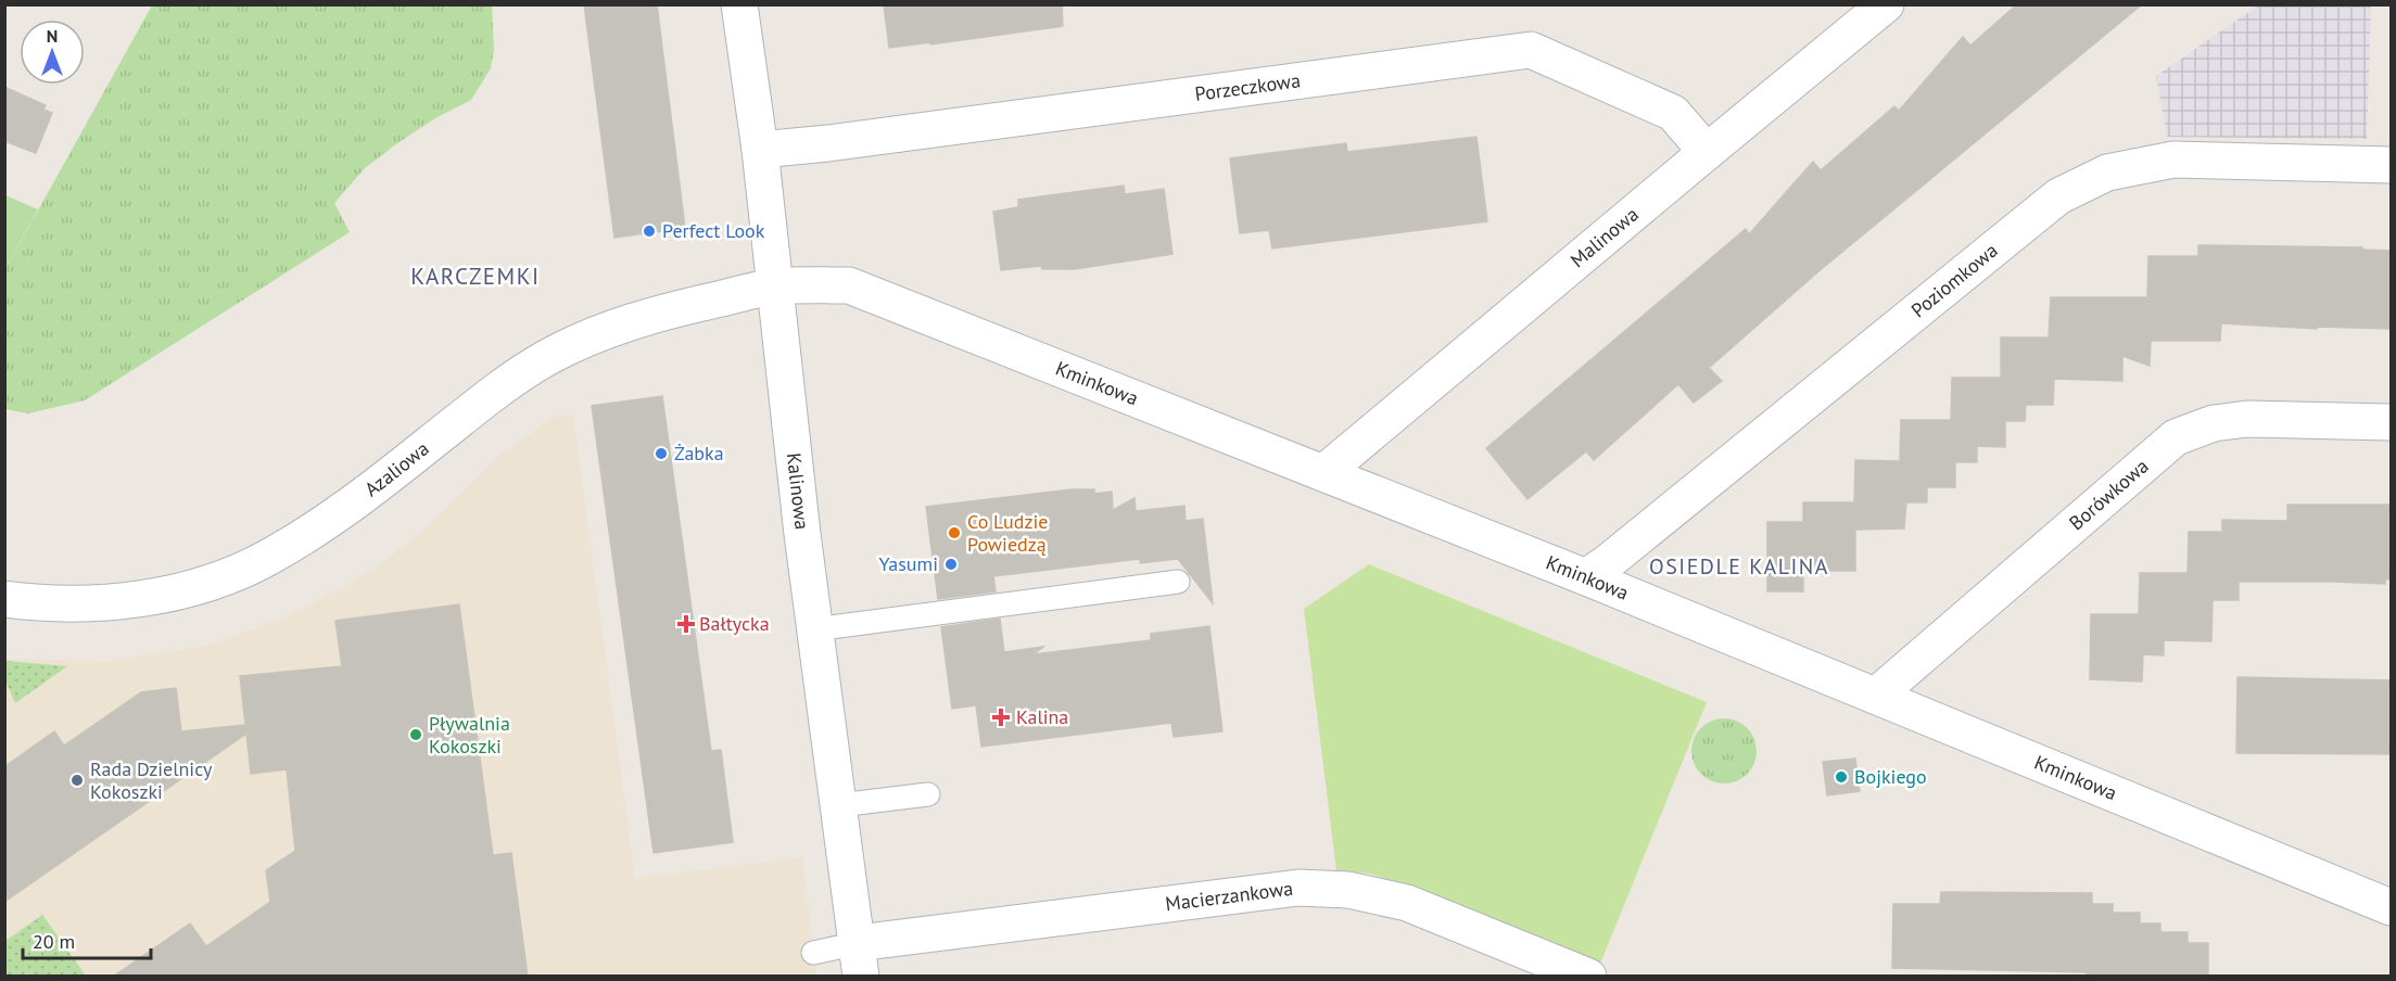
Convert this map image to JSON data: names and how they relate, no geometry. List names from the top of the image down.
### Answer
{
  "streets": {
    "street": [
      "Porzeczkowa",
      "Malinowa",
      "Poziomkowa",
      "Kminkowa",
      "Azaliowa",
      "Kalinowa",
      "Borówkowa",
      "Macierzankowa"
    ]
  },
  "crossings": [
    ["Porzeczkowa", "Malinowa"],
    ["Porzeczkowa", "Kalinowa"],
    ["Malinowa", "Kminkowa"],
    ["Poziomkowa", "Kminkowa"],
    ["Kminkowa", "Azaliowa"],
    ["Kminkowa", "Kalinowa"],
    ["Kminkowa", "Borówkowa"],
    ["Azaliowa", "Kalinowa"],
    ["Kalinowa", "Macierzankowa"]
  ],
  "districts": ["KARCZEMKI", "OSIEDLE KALINA"],
  "places": {
    "other": [
      "Perfect Look",
      "Żabka",
      "Co Ludzie Powiedzą",
      "Yasumi",
      "Pływalnia Kokoszki",
      "Bojkiego",
      "Rada Dzielnicy Kokoszki"
    ],
    "health": ["Bałtycka", "Kalina"]
  },
  "scale_bar": "20 m",
  "north": "top"
}
